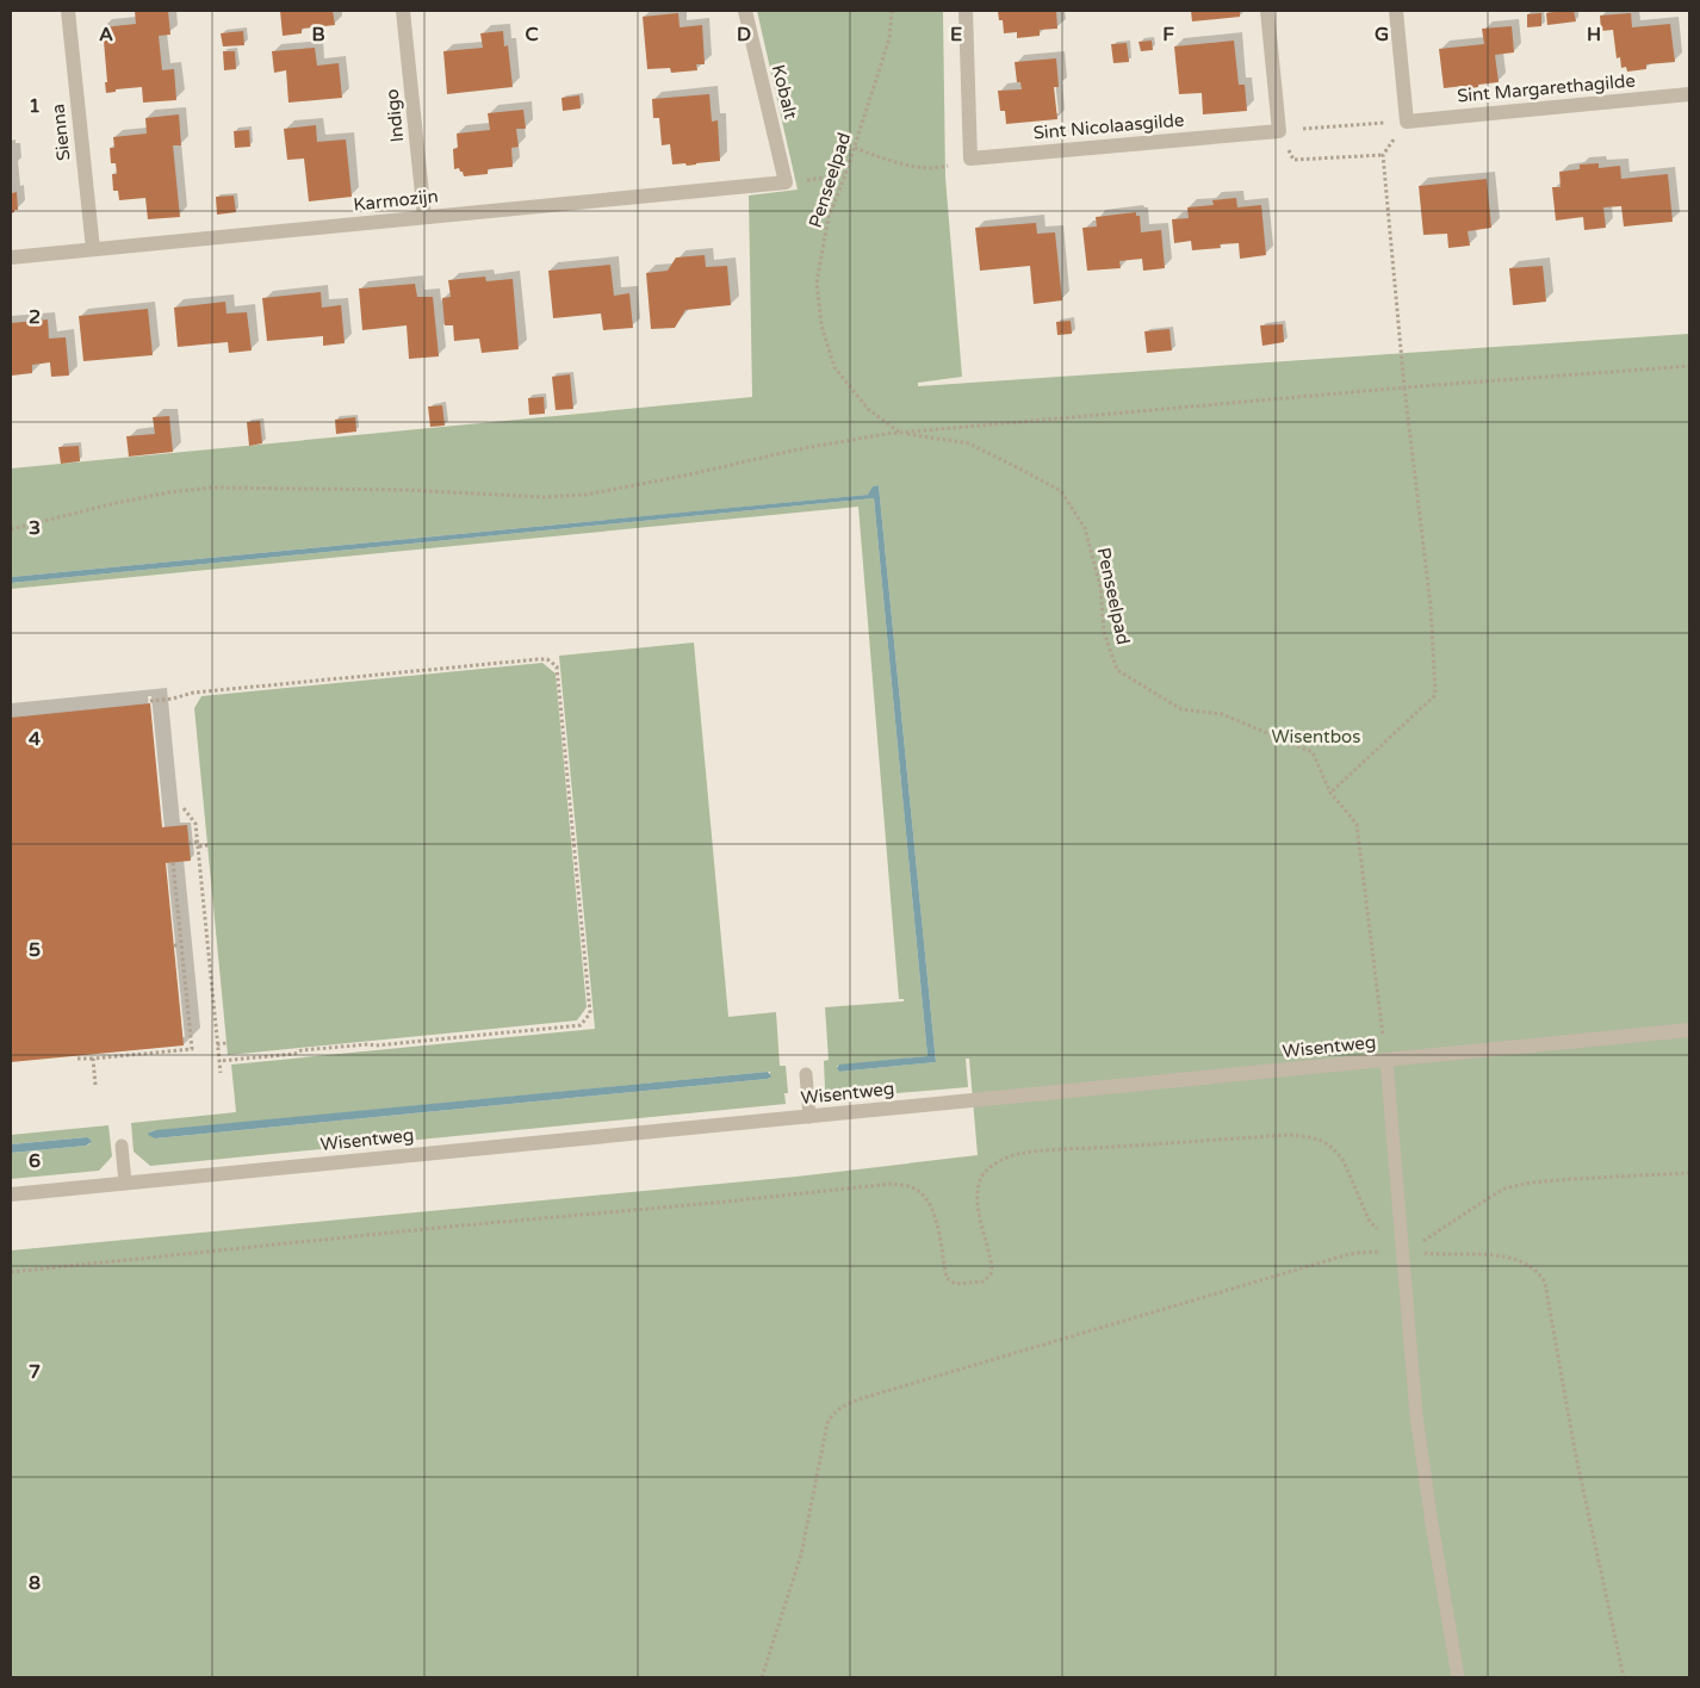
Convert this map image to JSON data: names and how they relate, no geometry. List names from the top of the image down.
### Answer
{
  "streets": {
    "street": [
      "Sint Margarethagilde",
      "Kobalt",
      "Indigo",
      "Sint Nicolaasgilde",
      "Sienna",
      "Karmozijn",
      "Wisentweg"
    ],
    "path": ["Penseelpad"]
  },
  "crossings": [
    ["Kobalt", "Karmozijn"],
    ["Indigo", "Karmozijn"],
    ["Sienna", "Karmozijn"],
    ["Penseelpad", "Wisentweg"]
  ],
  "parks": ["Wisentbos"],
  "grid": {
    "columns": [
      "A",
      "B",
      "C",
      "D",
      "E",
      "F",
      "G",
      "H"
    ],
    "rows": [
      "1",
      "2",
      "3",
      "4",
      "5",
      "6",
      "7",
      "8"
    ]
  }
}
